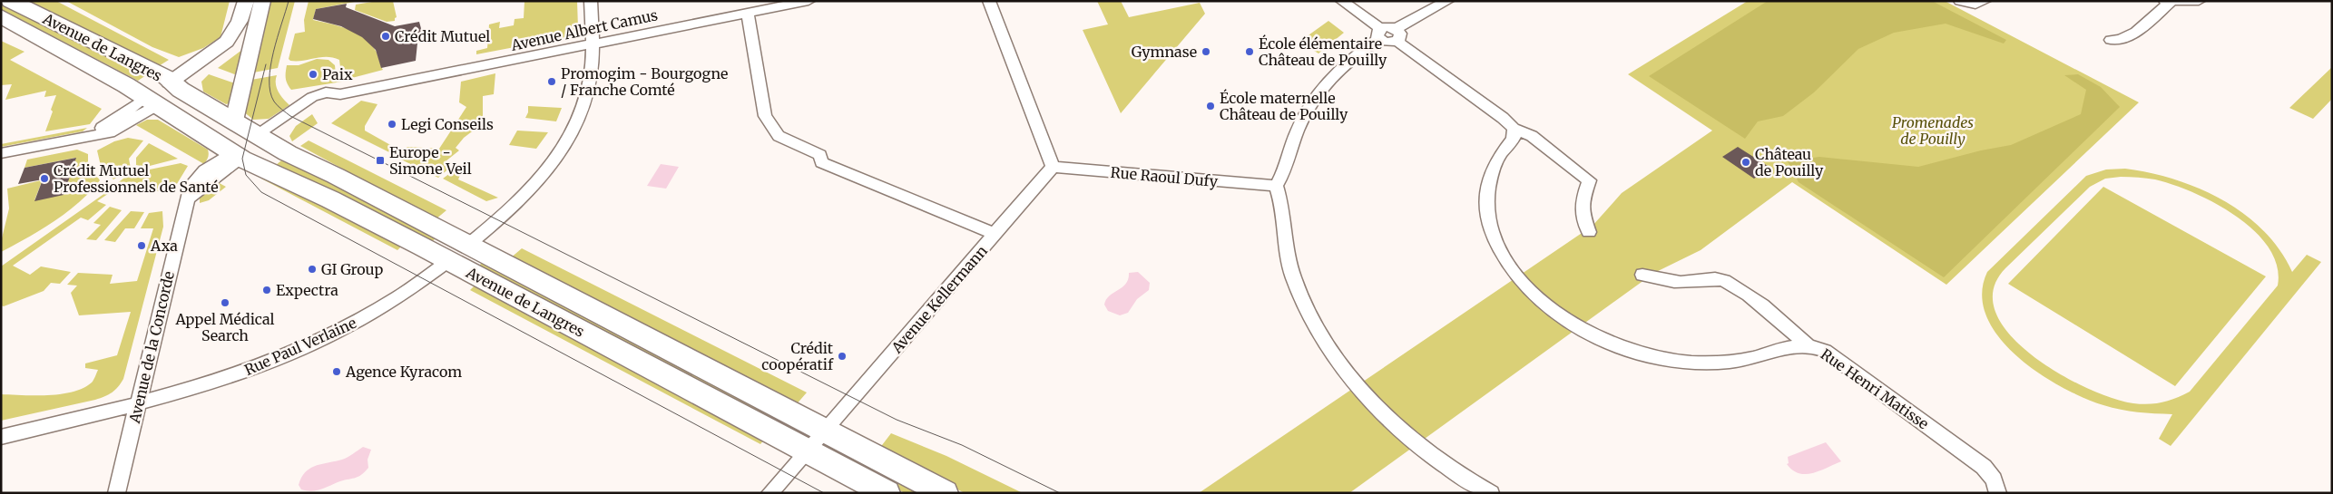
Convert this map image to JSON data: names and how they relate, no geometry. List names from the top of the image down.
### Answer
{
  "streets": {
    "main road": ["Avenue de Langres"],
    "street": [
      "Avenue Albert Camus",
      "Rue Raoul Dufy",
      "Avenue Kellermann",
      "Rue Paul Verlaine",
      "Avenue de la Concorde",
      "Rue Henri Matisse"
    ]
  },
  "crossings": [
    ["Avenue Albert Camus", "Avenue de Langres"],
    ["Avenue de Langres", "Avenue Kellermann"],
    ["Avenue de Langres", "Rue Paul Verlaine"],
    ["Avenue de Langres", "Avenue de la Concorde"],
    ["Rue Raoul Dufy", "Avenue Kellermann"],
    ["Rue Paul Verlaine", "Avenue de la Concorde"]
  ],
  "parks": ["Promenades de Pouilly"],
  "places": {
    "other": [
      "Crédit Mutuel",
      "Gymnase",
      "École élémentaire Château de Pouilly",
      "Paix",
      "Promogim - Bourgogne / Franche Comté",
      "École maternelle Château de Pouilly",
      "Legi Conseils",
      "Château de Pouilly",
      "Crédit Mutuel Professionnels de Santé",
      "Axa",
      "GI Group",
      "Expectra",
      "Appel Médical Search",
      "Crédit coopératif",
      "Agence Kyracom"
    ],
    "transit": ["Europe - Simone Veil"]
  }
}
